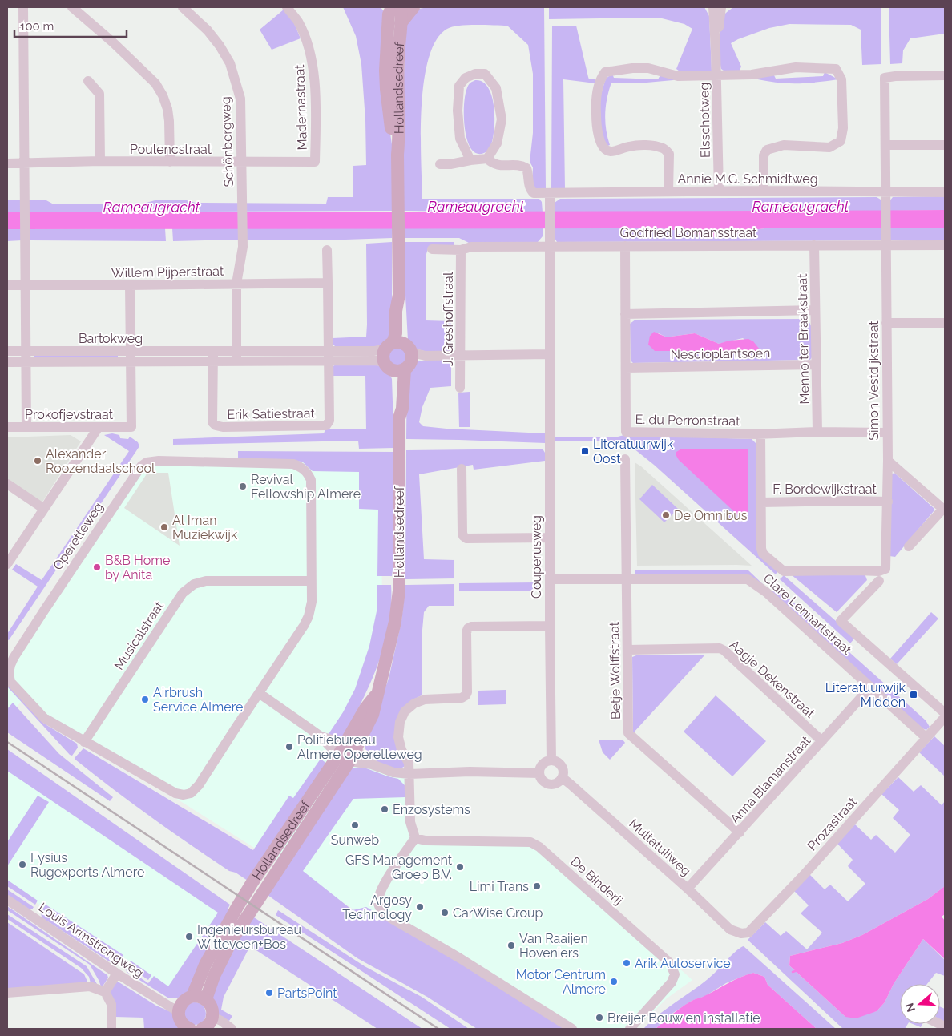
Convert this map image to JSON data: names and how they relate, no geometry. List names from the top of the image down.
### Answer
{
  "streets": {
    "main road": ["Hollandsedreef"],
    "street": [
      "Madernastraat",
      "Elsschotweg",
      "Schönbergweg",
      "Poulencstraat",
      "Annie M.G. Schmidtweg",
      "Godfried Bomansstraat",
      "Willem Pijperstraat",
      "J. Greshoffstraat",
      "Bartokweg",
      "Menno ter Braakstraat",
      "Nescioplantsoen",
      "Simon Vestdijkstraat",
      "Erik Satiestraat",
      "Prokofjevstraat",
      "E. du Perronstraat",
      "F. Bordewijkstraat",
      "Operetteweg",
      "Couperusweg",
      "Clare Lennartstraat",
      "Musicalstraat",
      "Betje Wolffstraat",
      "Aagje Dekenstraat",
      "Anna Blamanstraat",
      "Prozastraat",
      "Multatuliweg",
      "De Binderij",
      "Louis Armstrongweg"
    ]
  },
  "crossings": [
    ["Hollandsedreef", "Bartokweg"],
    ["Hollandsedreef", "Louis Armstrongweg"],
    ["Madernastraat", "Schönbergweg"],
    ["Madernastraat", "Poulencstraat"],
    ["Elsschotweg", "Annie M.G. Schmidtweg"],
    ["Schönbergweg", "Poulencstraat"],
    ["Schönbergweg", "Willem Pijperstraat"],
    ["Annie M.G. Schmidtweg", "Simon Vestdijkstraat"],
    ["Annie M.G. Schmidtweg", "Couperusweg"],
    ["Godfried Bomansstraat", "J. Greshoffstraat"],
    ["Godfried Bomansstraat", "Menno ter Braakstraat"],
    ["Godfried Bomansstraat", "Simon Vestdijkstraat"],
    ["Godfried Bomansstraat", "E. du Perronstraat"],
    ["Godfried Bomansstraat", "Couperusweg"],
    ["Bartokweg", "Erik Satiestraat"],
    ["Bartokweg", "Prokofjevstraat"],
    ["Menno ter Braakstraat", "Nescioplantsoen"],
    ["Menno ter Braakstraat", "E. du Perronstraat"],
    ["Nescioplantsoen", "E. du Perronstraat"],
    ["Simon Vestdijkstraat", "E. du Perronstraat"],
    ["Simon Vestdijkstraat", "F. Bordewijkstraat"],
    ["E. du Perronstraat", "F. Bordewijkstraat"],
    ["Operetteweg", "Musicalstraat"],
    ["Couperusweg", "Clare Lennartstraat"],
    ["Couperusweg", "Multatuliweg"],
    ["Clare Lennartstraat", "Betje Wolffstraat"],
    ["Clare Lennartstraat", "Anna Blamanstraat"],
    ["Clare Lennartstraat", "Prozastraat"],
    ["Betje Wolffstraat", "Aagje Dekenstraat"],
    ["Betje Wolffstraat", "Anna Blamanstraat"],
    ["Aagje Dekenstraat", "Anna Blamanstraat"],
    ["Anna Blamanstraat", "Multatuliweg"],
    ["Prozastraat", "Multatuliweg"]
  ],
  "water": ["Rameaugracht"],
  "places": {
    "transit": ["Literatuurwijk Oost", "Literatuurwijk Midden"],
    "other": [
      "Alexander Roozendaalschool",
      "Revival Fellowship Almere",
      "De Omnibus",
      "Al Iman Muziekwijk",
      "B&B Home by Anita",
      "Airbrush Service Almere",
      "Politiebureau Almere Operetteweg",
      "Enzosystems",
      "Sunweb",
      "Fysius Rugexperts Almere",
      "GFS Management Groep B.V.",
      "Limi Trans",
      "Argosy Technology",
      "CarWise Group",
      "Ingenieursbureau Witteveen+Bos",
      "Van Raaijen Hoveniers",
      "Arik Autoservice",
      "Motor Centrum Almere",
      "PartsPoint",
      "Breijer Bouw en installatie"
    ]
  },
  "scale_bar": "100 m",
  "north": "left"
}
